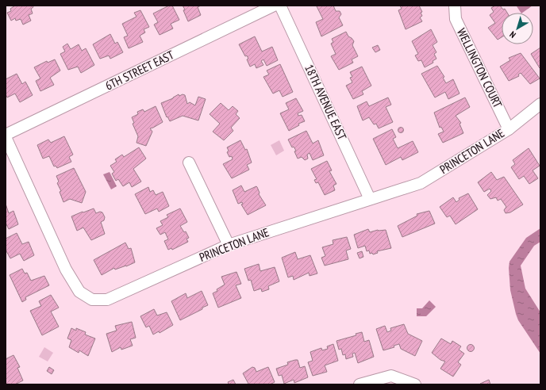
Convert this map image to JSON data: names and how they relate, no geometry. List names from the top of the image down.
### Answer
{
  "streets": {
    "street": [
      "WELLINGTON COURT",
      "6TH STREET EAST",
      "18TH AVENUE EAST",
      "PRINCETON LANE"
    ]
  },
  "crossings": [
    ["WELLINGTON COURT", "PRINCETON LANE"],
    ["6TH STREET EAST", "PRINCETON LANE"],
    ["18TH AVENUE EAST", "PRINCETON LANE"]
  ],
  "north": "bottom left"
}
